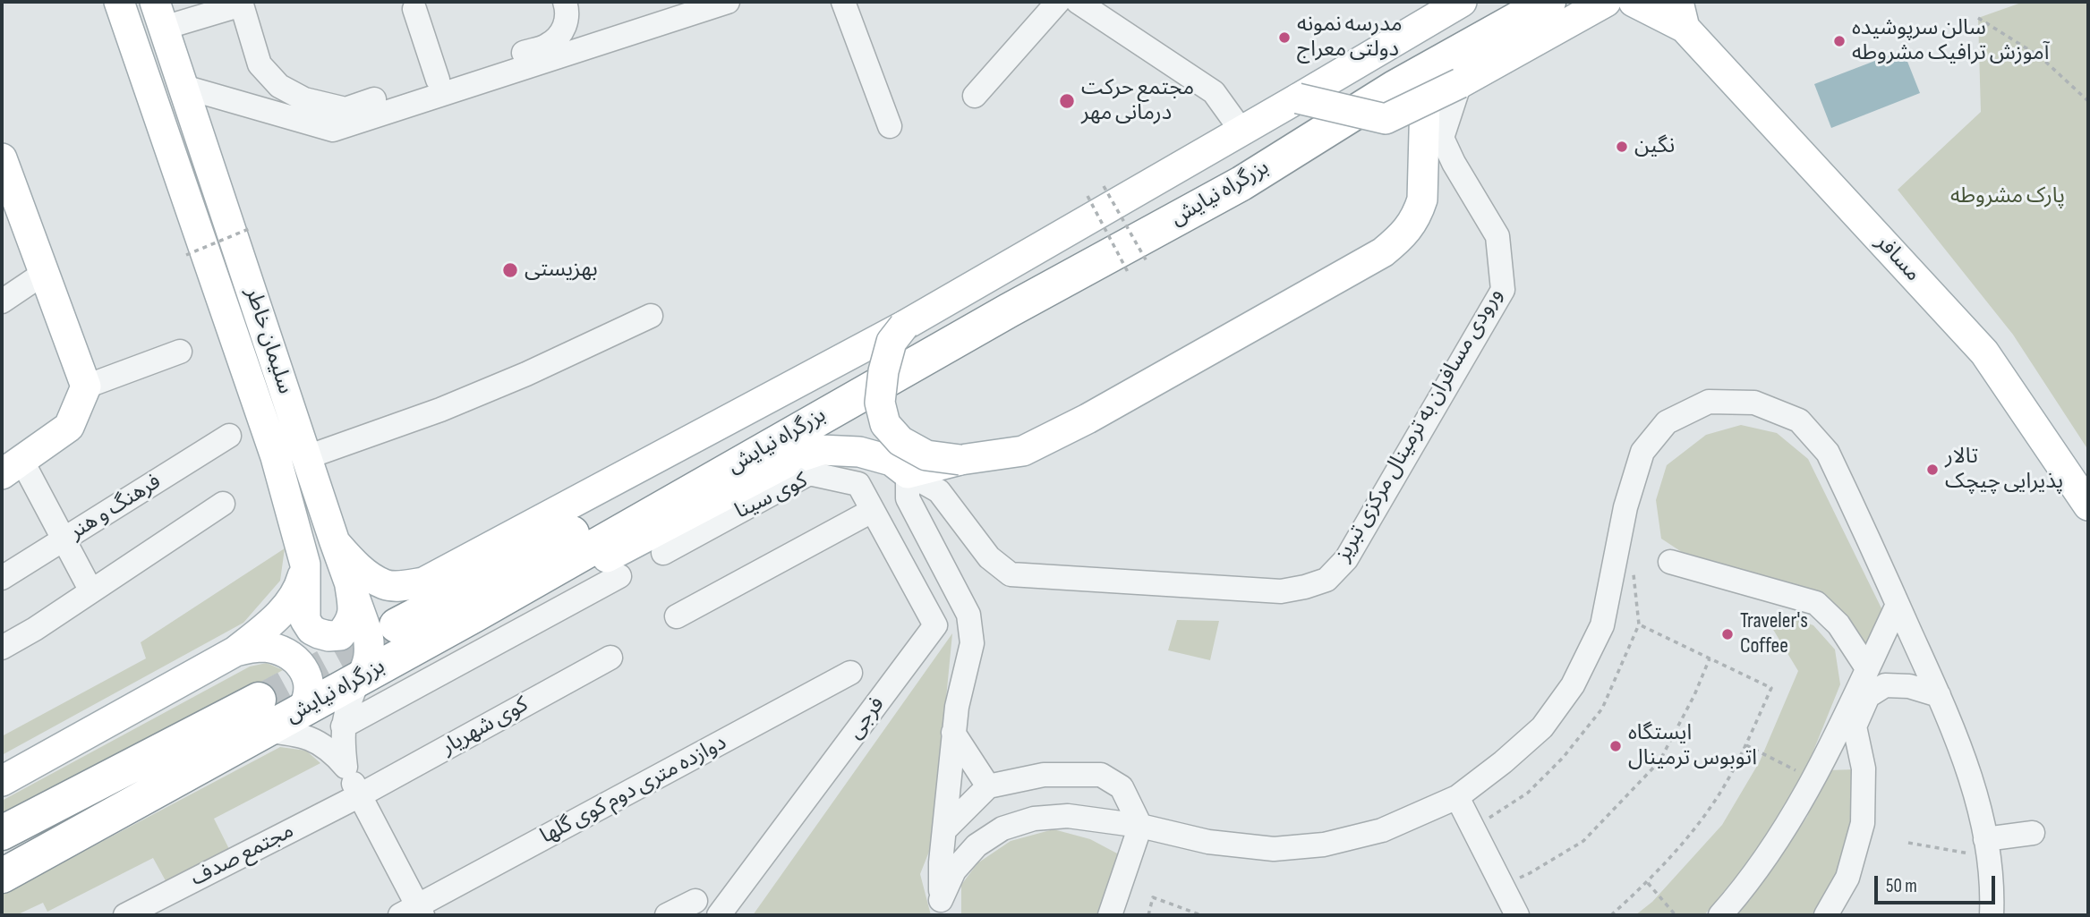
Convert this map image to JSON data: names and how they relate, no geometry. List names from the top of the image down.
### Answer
{
  "streets": {
    "highway": ["بزرگراه نیایش"],
    "main road": ["مسافر", "سلیمان خاطر"],
    "street": [
      "ورودی مسافران به ترمینال مرکزی تبریز",
      "کوی سینا",
      "فرهنگ و هنر",
      "فرجی",
      "کوی شهریار",
      "دوازده متری دوم کوی گلها",
      "مجتمع صدف"
    ]
  },
  "crossings": [
    ["بزرگراه نیایش", "سلیمان خاطر"],
    ["کوی سینا", "فرجی"],
    ["کوی شهریار", "مجتمع صدف"]
  ],
  "parks": ["پارک مشروطه"],
  "places": [
    "مدرسه نمونه دولتی معراج",
    "سالن سرپوشیده آموزش ترافیک مشروطه",
    "مجتمع حرکت درمانی مهر",
    "نگین",
    "بهزیستی",
    "تالار پذیرایی چیچک",
    "Traveler's Coffee",
    "ایستگاه اتوبوس ترمینال"
  ],
  "scale_bar": "50 m"
}
